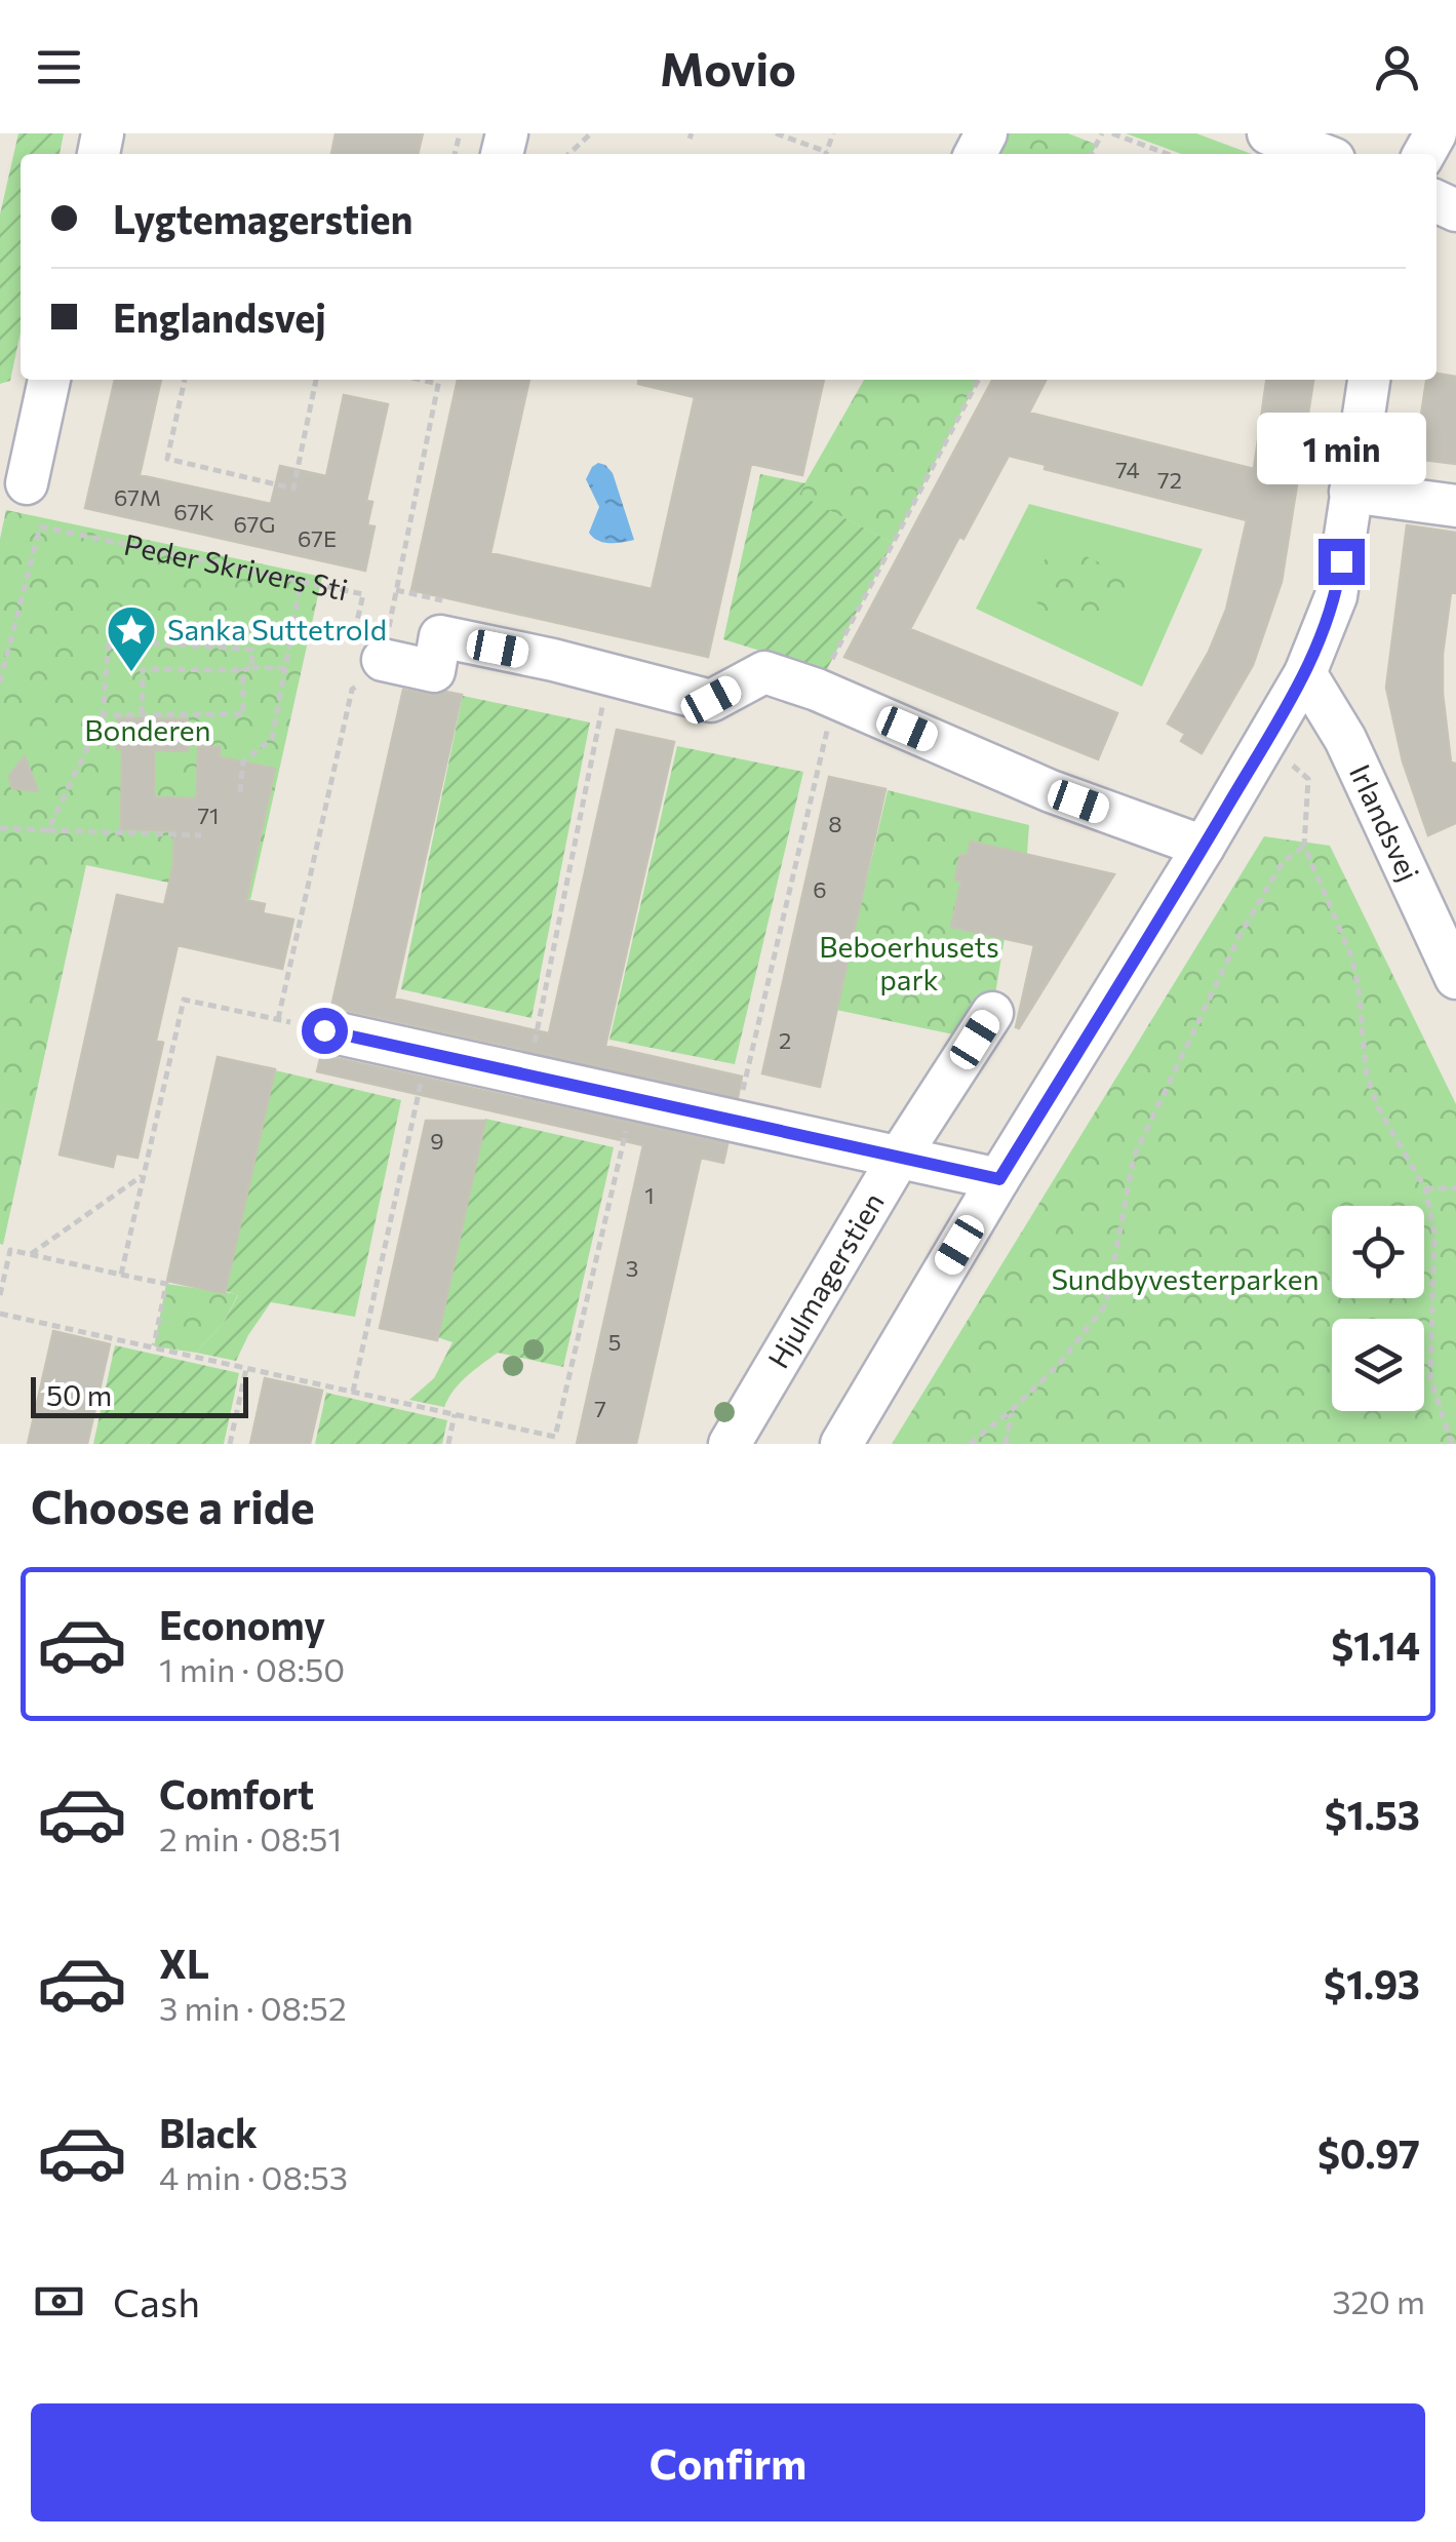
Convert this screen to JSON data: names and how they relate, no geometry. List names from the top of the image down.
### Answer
{
  "streets": {
    "street": ["Irlandsvej", "Hjulmagerstien"],
    "path": ["Peder Skrivers Sti"]
  },
  "parks": ["Bonderen", "Beboerhusets park", "Sundbyvesterparken"],
  "places": {
    "place": ["Sanka Suttetrold"]
  },
  "house_numbers": [
    "74",
    "72",
    "67M",
    "67K",
    "67G",
    "67E",
    "71",
    "8",
    "6",
    "2",
    "9",
    "1",
    "3",
    "5",
    "7"
  ],
  "scale_bar": "50 m",
  "page": {
    "header": "Movio",
    "banner": ["Lygtemagerstien", "Englandsvej"],
    "bubble": "1 min",
    "scale": "50 m",
    "heading": "Choose a ride",
    "list": [
      {
        "name": "Economy",
        "note": "1 min · 08:50",
        "value": "$1.14"
      },
      {
        "name": "Comfort",
        "note": "2 min · 08:51",
        "value": "$1.53"
      },
      {
        "name": "XL",
        "note": "3 min · 08:52",
        "value": "$1.93"
      },
      {
        "name": "Black",
        "note": "4 min · 08:53",
        "value": "$0.97"
      }
    ],
    "pay": ["Cash", "320 m"],
    "buttons": "Confirm"
  }
}
